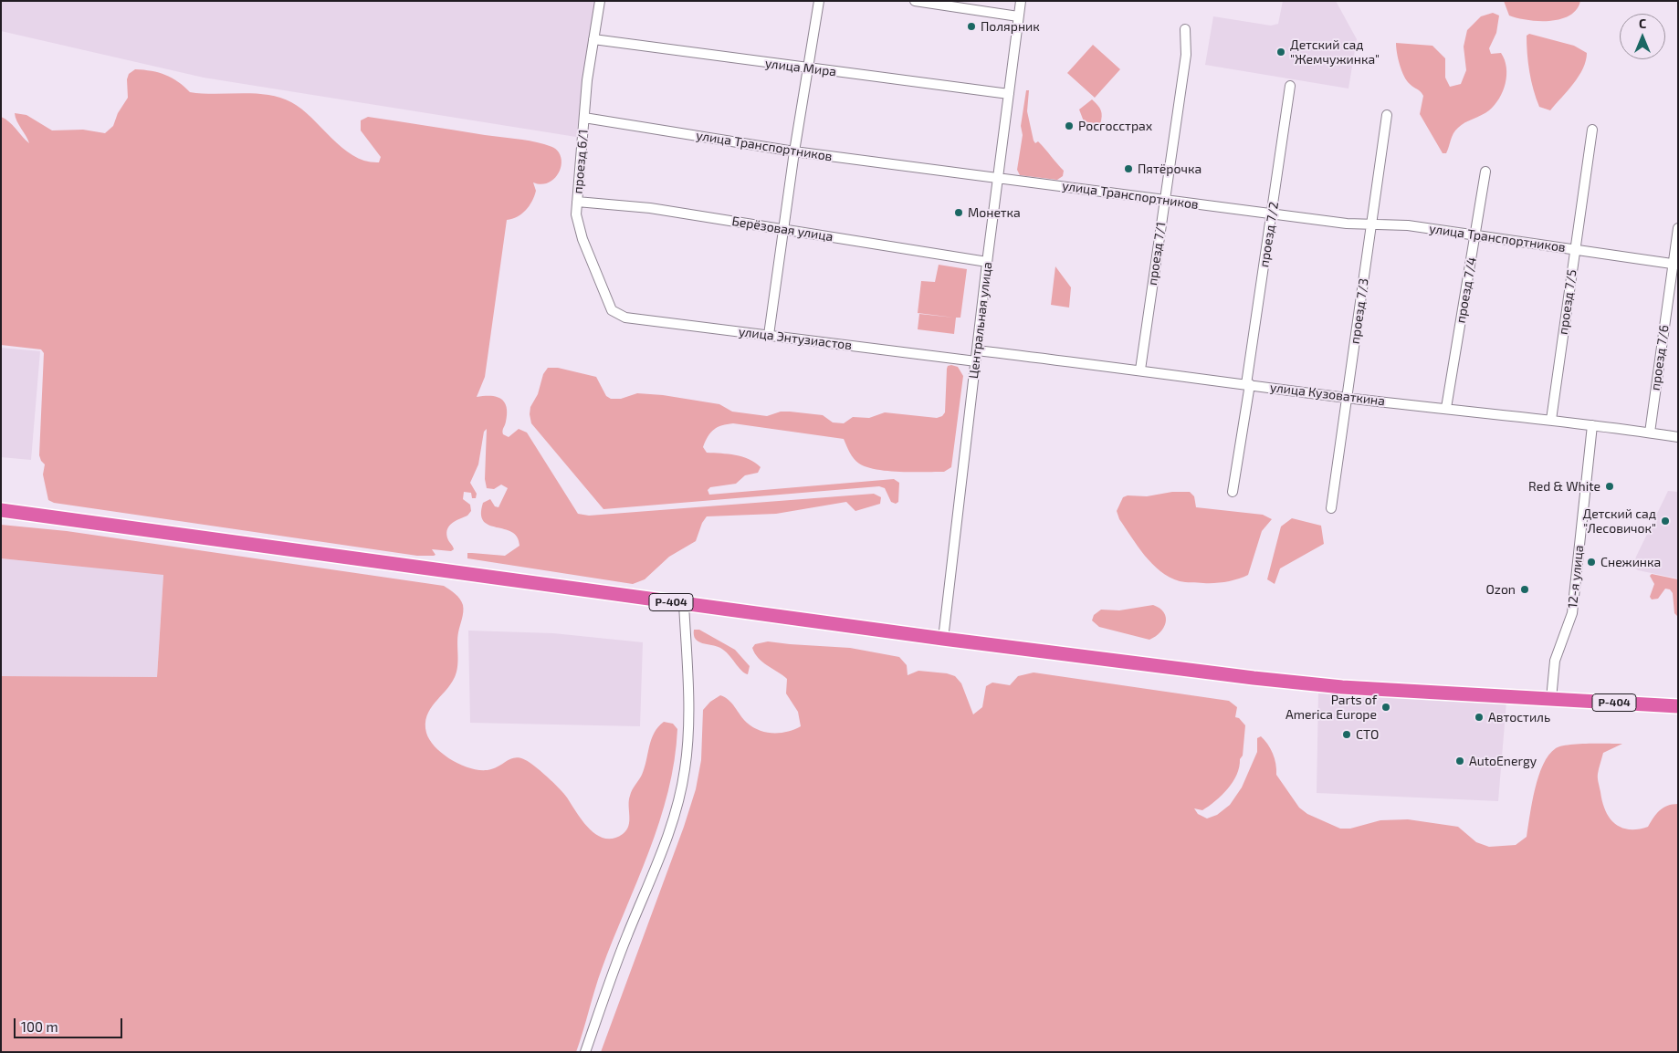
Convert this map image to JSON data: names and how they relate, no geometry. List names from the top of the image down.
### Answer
{
  "streets": {
    "highway": ["Р-404"],
    "street": [
      "улица Мира",
      "улица Транспортников",
      "проезд 6/1",
      "Берёзовая улица",
      "проезд 7/2",
      "проезд 7/1",
      "проезд 7/4",
      "проезд 7/5",
      "проезд 7/3",
      "Центральная улица",
      "улица Энтузиастов",
      "проезд 7/6",
      "улица Кузоваткина",
      "12-я улица"
    ]
  },
  "crossings": [
    ["улица Мира", "проезд 6/1"],
    ["улица Мира", "Центральная улица"],
    ["улица Транспортников", "проезд 6/1"],
    ["улица Транспортников", "проезд 7/2"],
    ["улица Транспортников", "проезд 7/1"],
    ["улица Транспортников", "проезд 7/4"],
    ["улица Транспортников", "проезд 7/5"],
    ["улица Транспортников", "проезд 7/3"],
    ["улица Транспортников", "Центральная улица"],
    ["улица Транспортников", "проезд 7/6"],
    ["проезд 6/1", "Берёзовая улица"],
    ["проезд 6/1", "улица Энтузиастов"],
    ["Берёзовая улица", "Центральная улица"],
    ["проезд 7/2", "улица Кузоваткина"],
    ["проезд 7/1", "улица Кузоваткина"],
    ["проезд 7/4", "улица Кузоваткина"],
    ["проезд 7/5", "улица Кузоваткина"],
    ["проезд 7/3", "улица Кузоваткина"],
    ["Центральная улица", "улица Энтузиастов"],
    ["Центральная улица", "улица Кузоваткина"],
    ["Центральная улица", "Р-404"],
    ["проезд 7/6", "улица Кузоваткина"],
    ["улица Кузоваткина", "12-я улица"],
    ["12-я улица", "Р-404"]
  ],
  "places": [
    "Полярник",
    "Детский сад \"Жемчужинка\"",
    "Росгосстрах",
    "Пятёрочка",
    "Монетка",
    "Red & White",
    "Детский сад \"Лесовичок\"",
    "Снежинка",
    "Ozon",
    "Parts of America Europe",
    "Автостиль",
    "СТО",
    "AutoEnergy"
  ],
  "scale_bar": "100 m",
  "north": "top"
}
